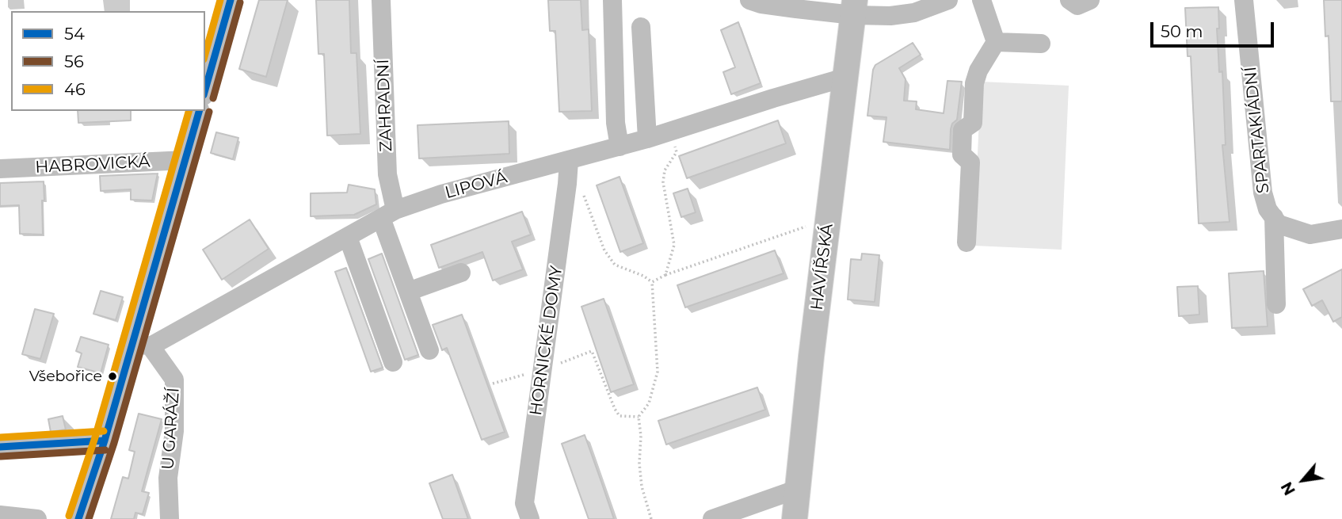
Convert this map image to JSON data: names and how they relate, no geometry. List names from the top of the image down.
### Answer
{
  "streets": {
    "main road": ["HAVÍŘSKÁ"],
    "street": [
      "ZAHRADNÍ",
      "SPARTAKIÁDNÍ",
      "HABROVICKÁ",
      "LIPOVÁ",
      "HORNICKÉ DOMY",
      "U GARÁŽÍ"
    ]
  },
  "crossings": [
    ["ZAHRADNÍ", "LIPOVÁ"],
    ["LIPOVÁ", "HAVÍŘSKÁ"],
    ["LIPOVÁ", "HORNICKÉ DOMY"],
    ["LIPOVÁ", "U GARÁŽÍ"]
  ],
  "places": ["Všebořice"],
  "lines": ["transit line 54", "transit line 46", "transit line 56"],
  "legend": ["54", "56", "46"],
  "scale_bar": "50 m",
  "north": "bottom left"
}
